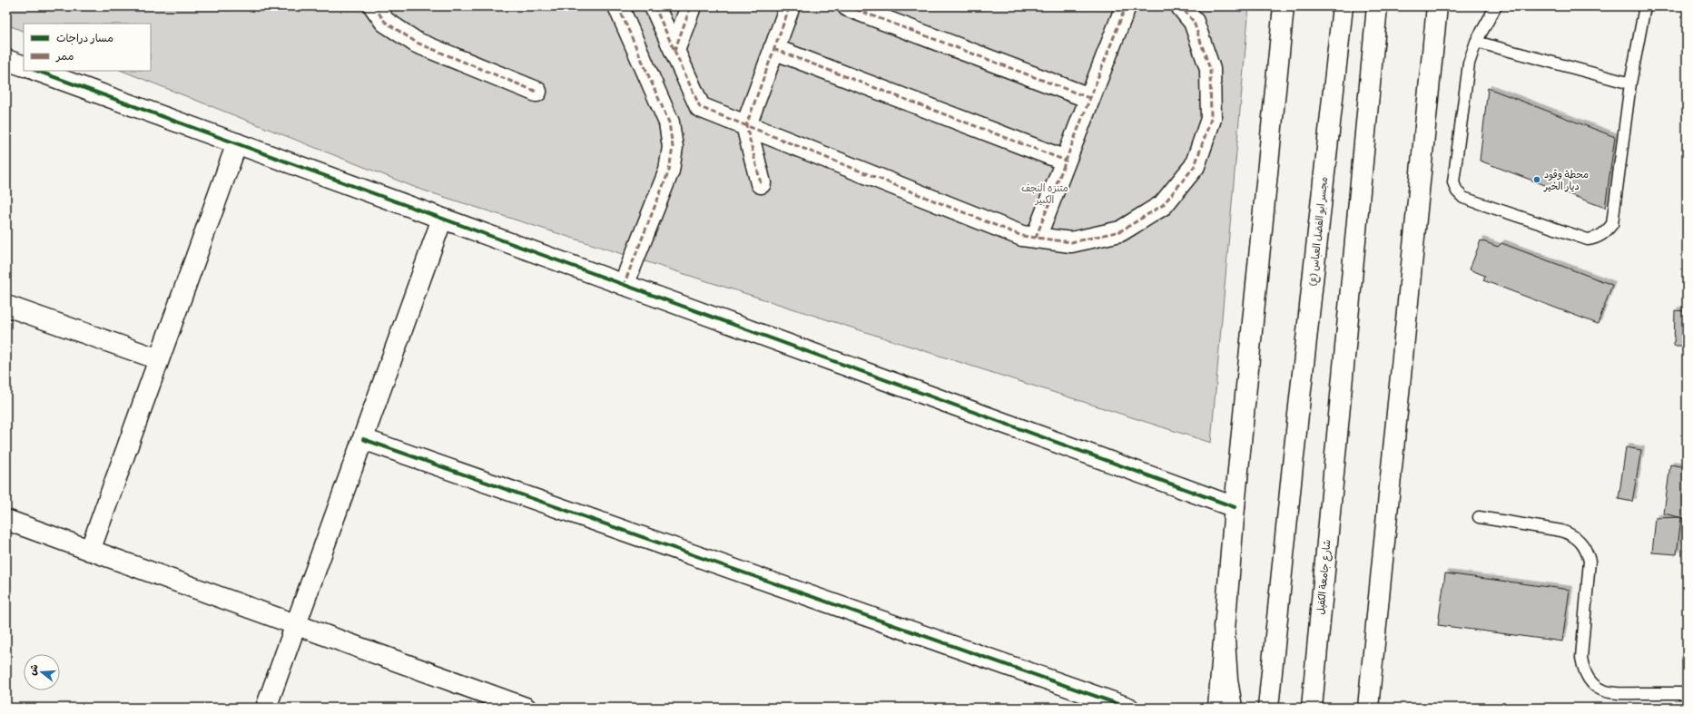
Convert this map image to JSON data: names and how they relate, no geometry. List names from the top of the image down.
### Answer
{
  "streets": {
    "street": ["مجسر ابو الفضل العباس (ع)", "شارع جامعة الكفيل"]
  },
  "parks": ["متنزه النجف الكبير"],
  "places": ["محطة وقود ديار الخير"],
  "legend": ["مسار دراجات", "ممر"],
  "north": "left"
}
